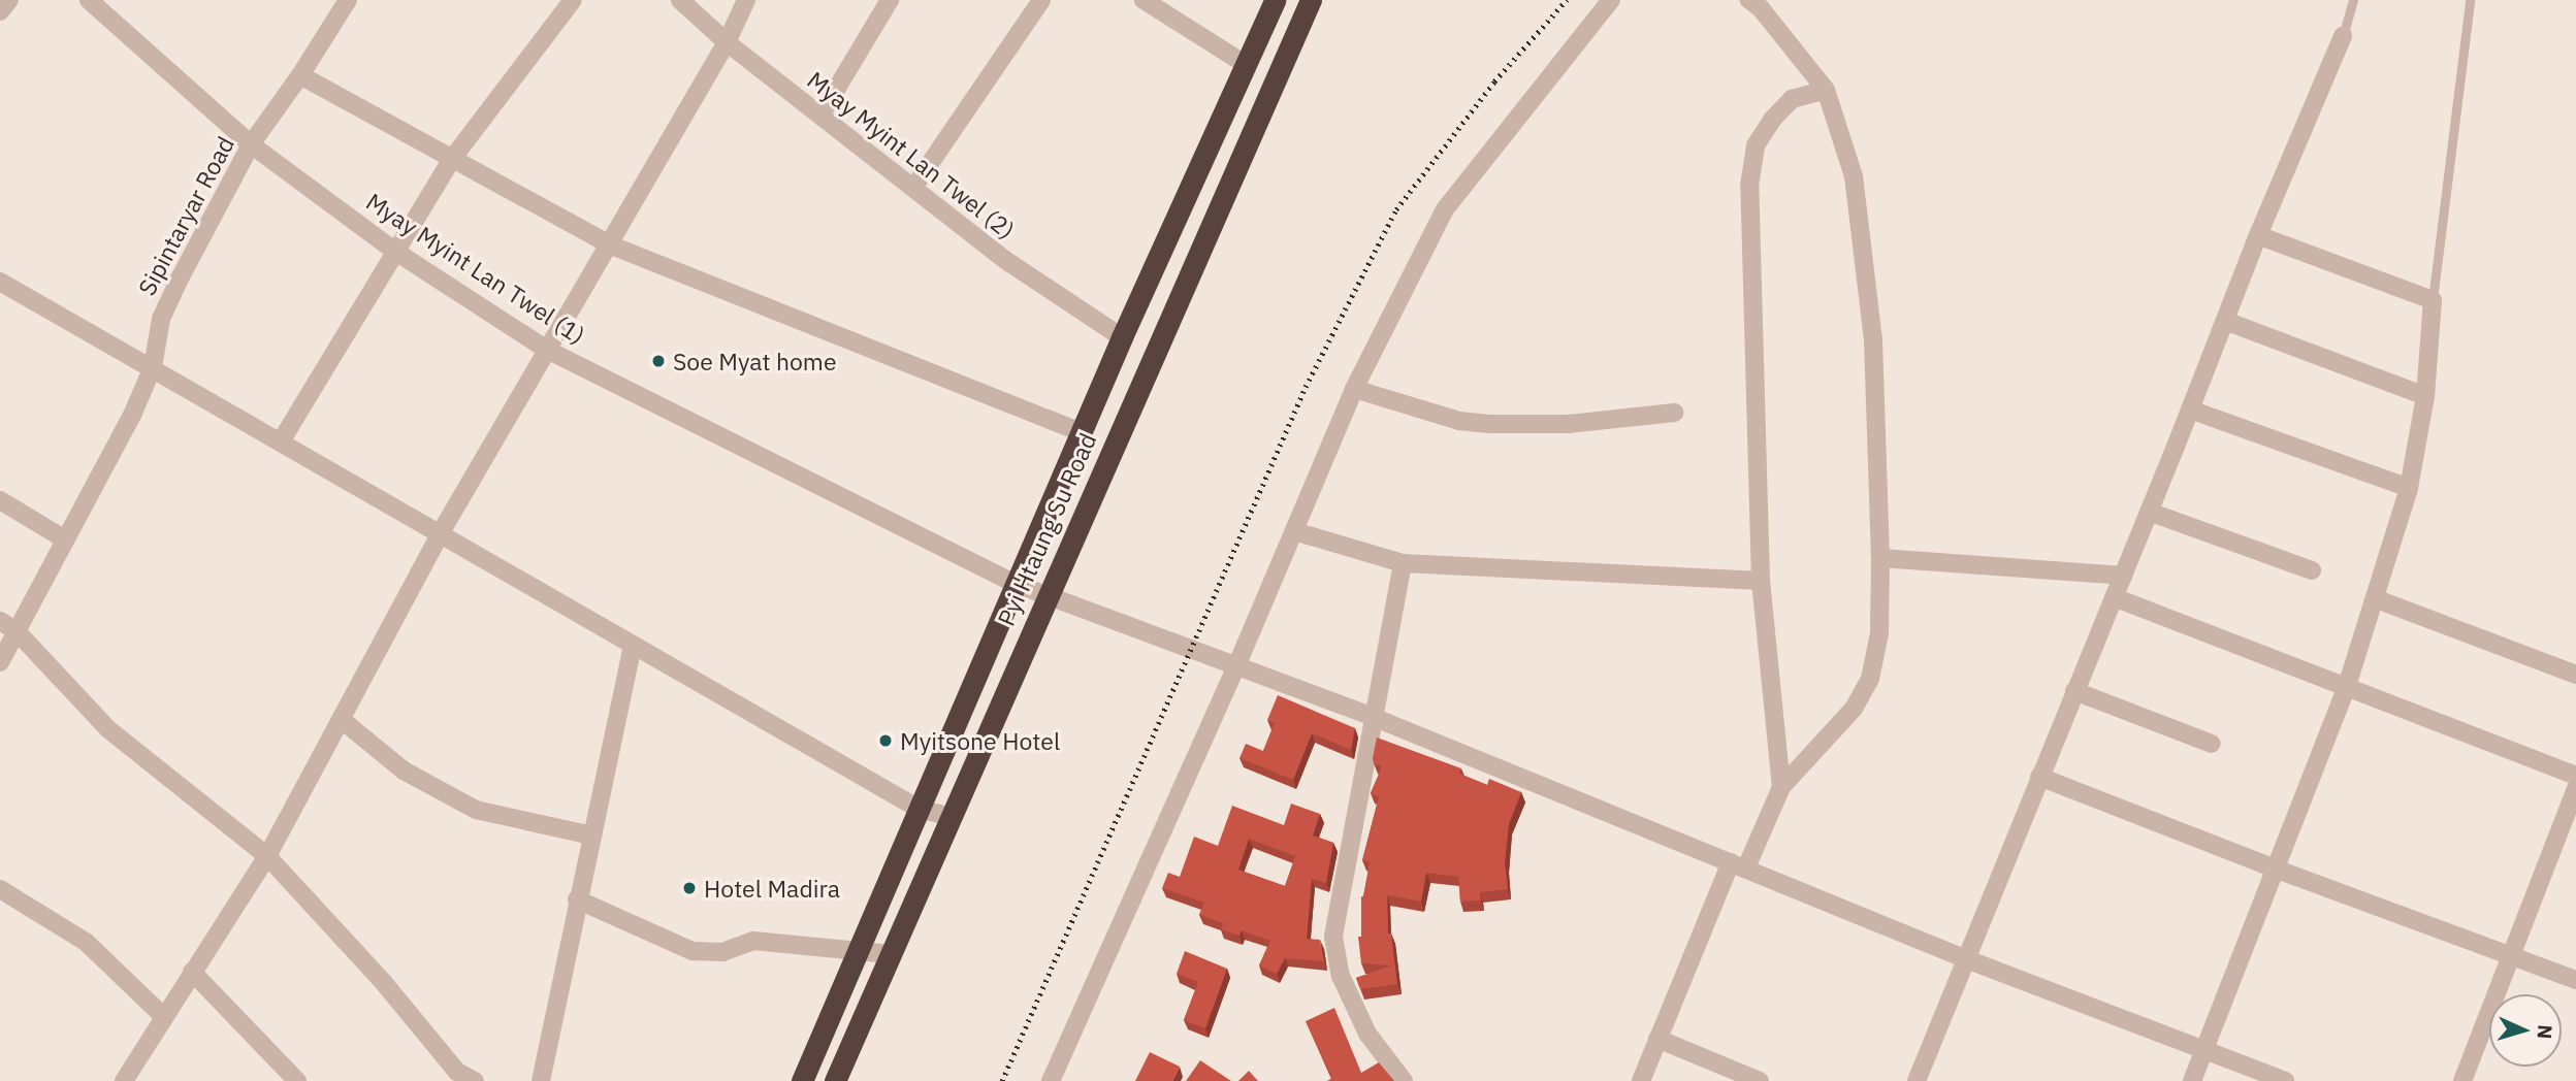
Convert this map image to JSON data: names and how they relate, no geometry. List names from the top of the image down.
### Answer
{
  "streets": {
    "highway": ["Pyi Htaung Su Road"],
    "street": ["Myay Myint Lan Twel (2)", "Sipintaryar Road", "Myay Myint Lan Twel (1)"]
  },
  "crossings": [
    ["Myay Myint Lan Twel (2)", "Pyi Htaung Su Road"],
    ["Sipintaryar Road", "Myay Myint Lan Twel (1)"],
    ["Myay Myint Lan Twel (1)", "Pyi Htaung Su Road"]
  ],
  "places": ["Soe Myat home", "Myitsone Hotel", "Hotel Madira"],
  "north": "right"
}
